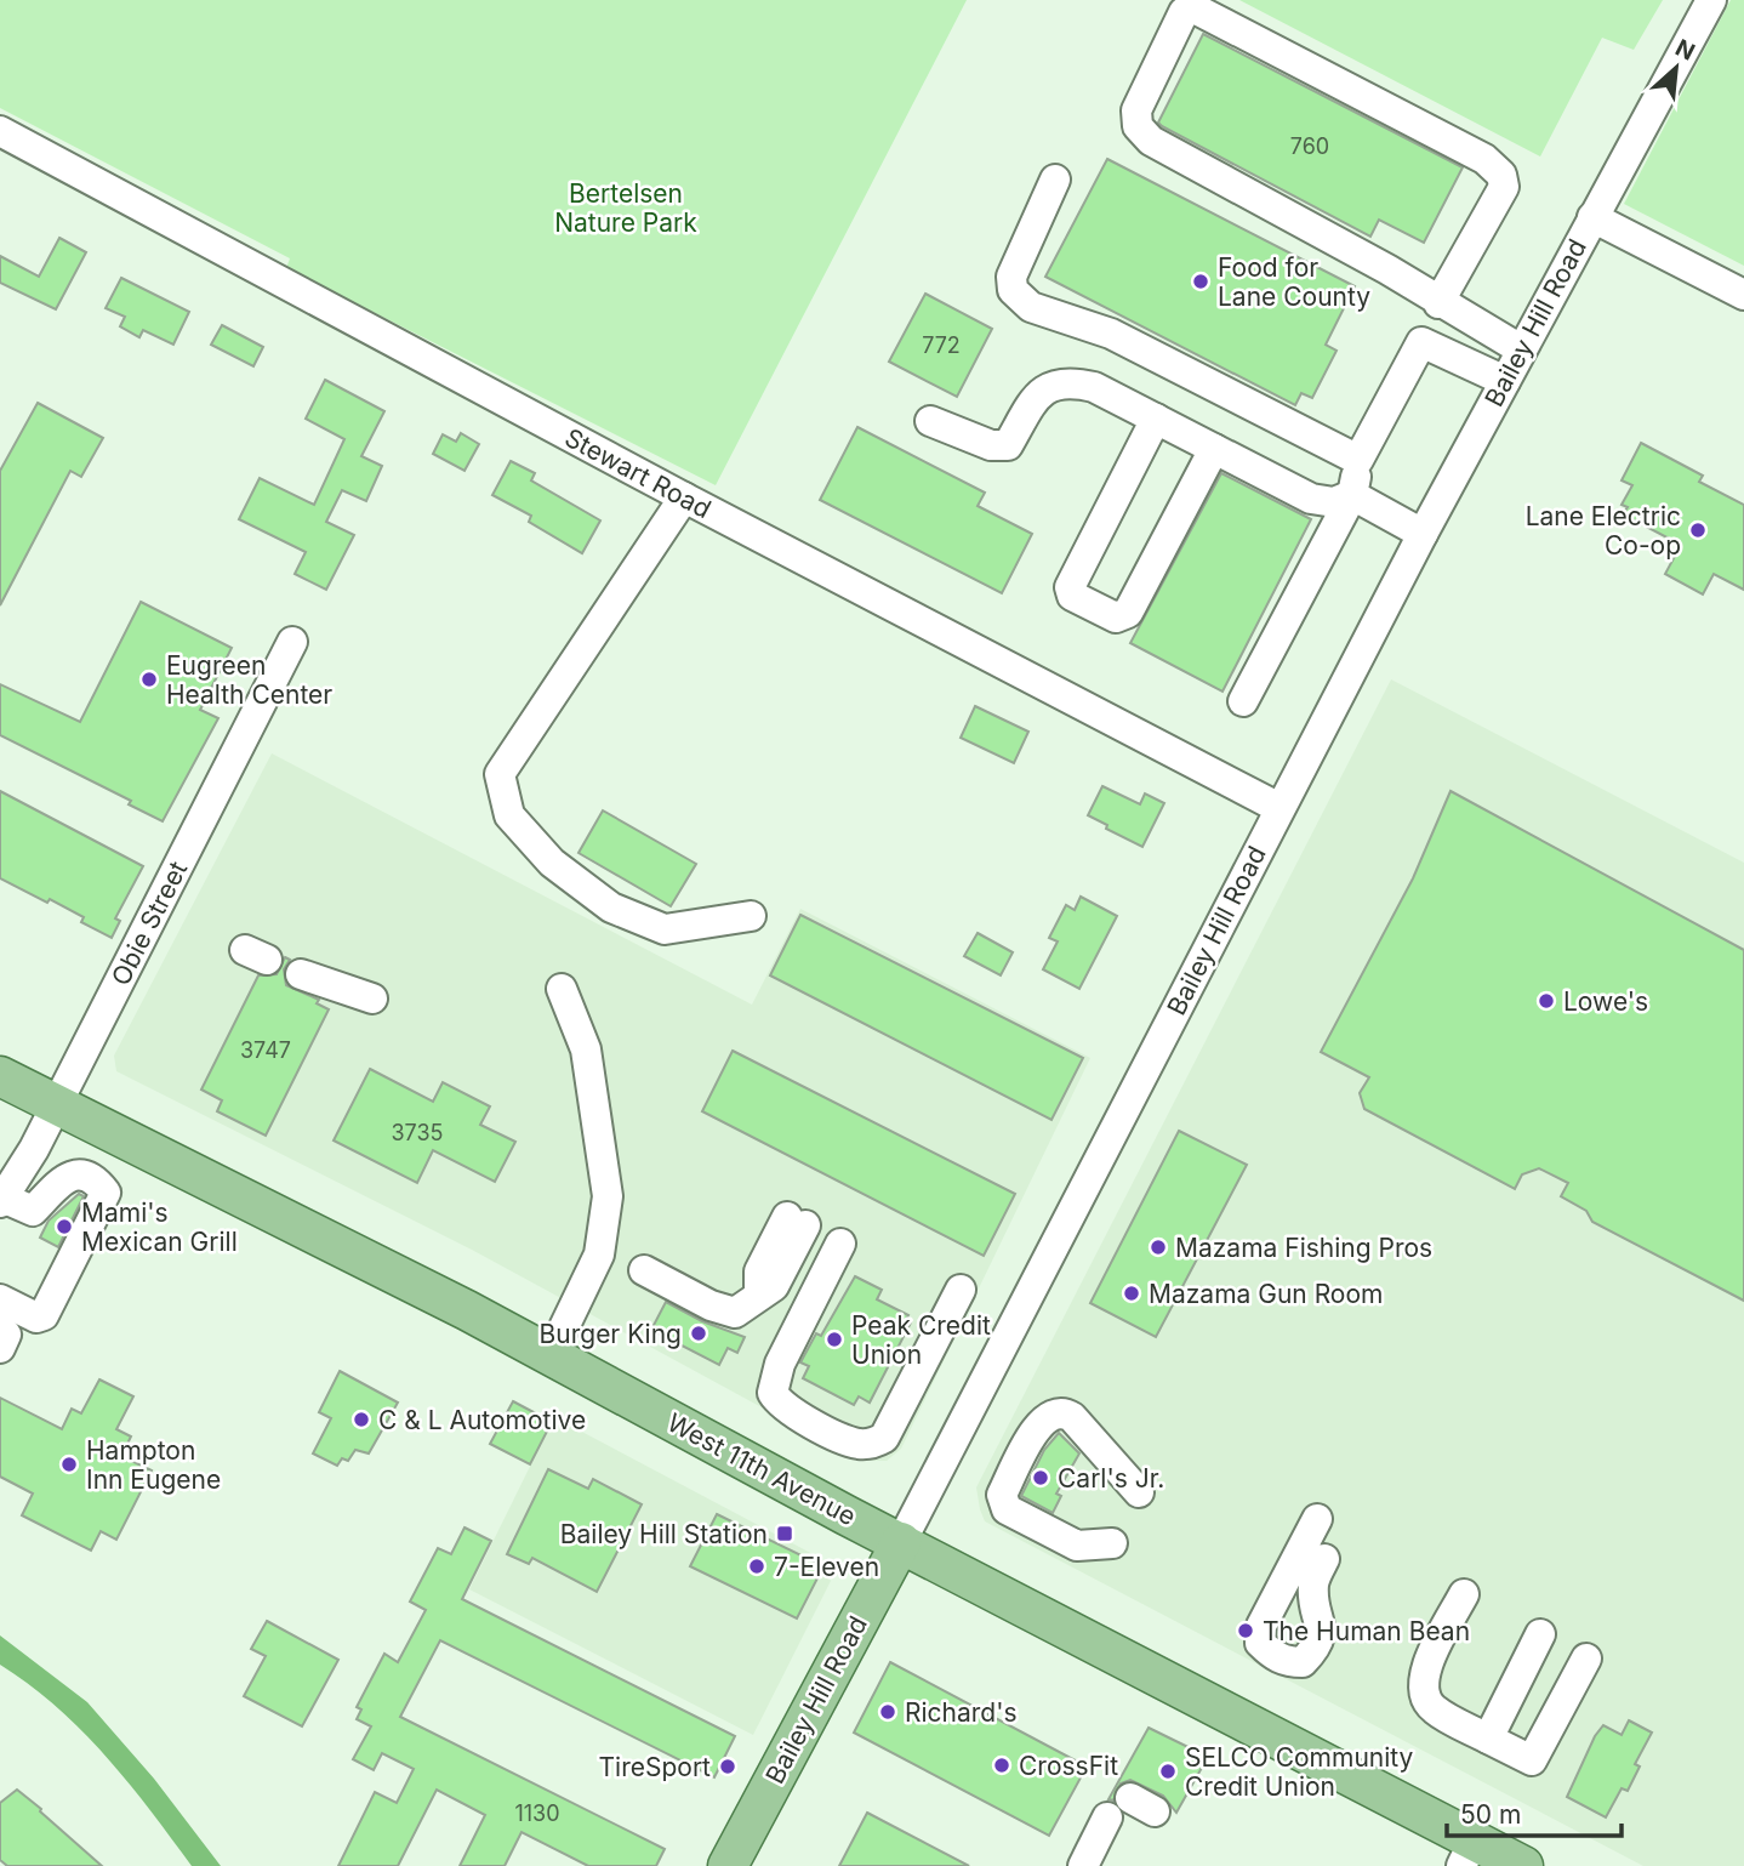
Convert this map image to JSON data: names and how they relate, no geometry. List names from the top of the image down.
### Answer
{
  "streets": {
    "main road": ["Bailey Hill Road", "West 11th Avenue"],
    "street": ["Stewart Road", "Obie Street"]
  },
  "crossings": [
    ["Bailey Hill Road", "Stewart Road"],
    ["Bailey Hill Road", "West 11th Avenue"],
    ["Obie Street", "West 11th Avenue"]
  ],
  "parks": ["Bertelsen Nature Park"],
  "places": {
    "other": [
      "Food for Lane County",
      "Lane Electric Co-op",
      "Eugreen Health Center",
      "Lowe's",
      "Mami's Mexican Grill",
      "Mazama Fishing Pros",
      "Mazama Gun Room",
      "Burger King",
      "Peak Credit Union",
      "C & L Automotive",
      "Hampton Inn Eugene",
      "Carl's Jr.",
      "7-Eleven",
      "The Human Bean",
      "Richard's",
      "CrossFit",
      "TireSport",
      "SELCO Community Credit Union"
    ],
    "transit": ["Bailey Hill Station"]
  },
  "house_numbers": [
    "760",
    "772",
    "3747",
    "3735",
    "1130"
  ],
  "scale_bar": "50 m",
  "north": "top right"
}
